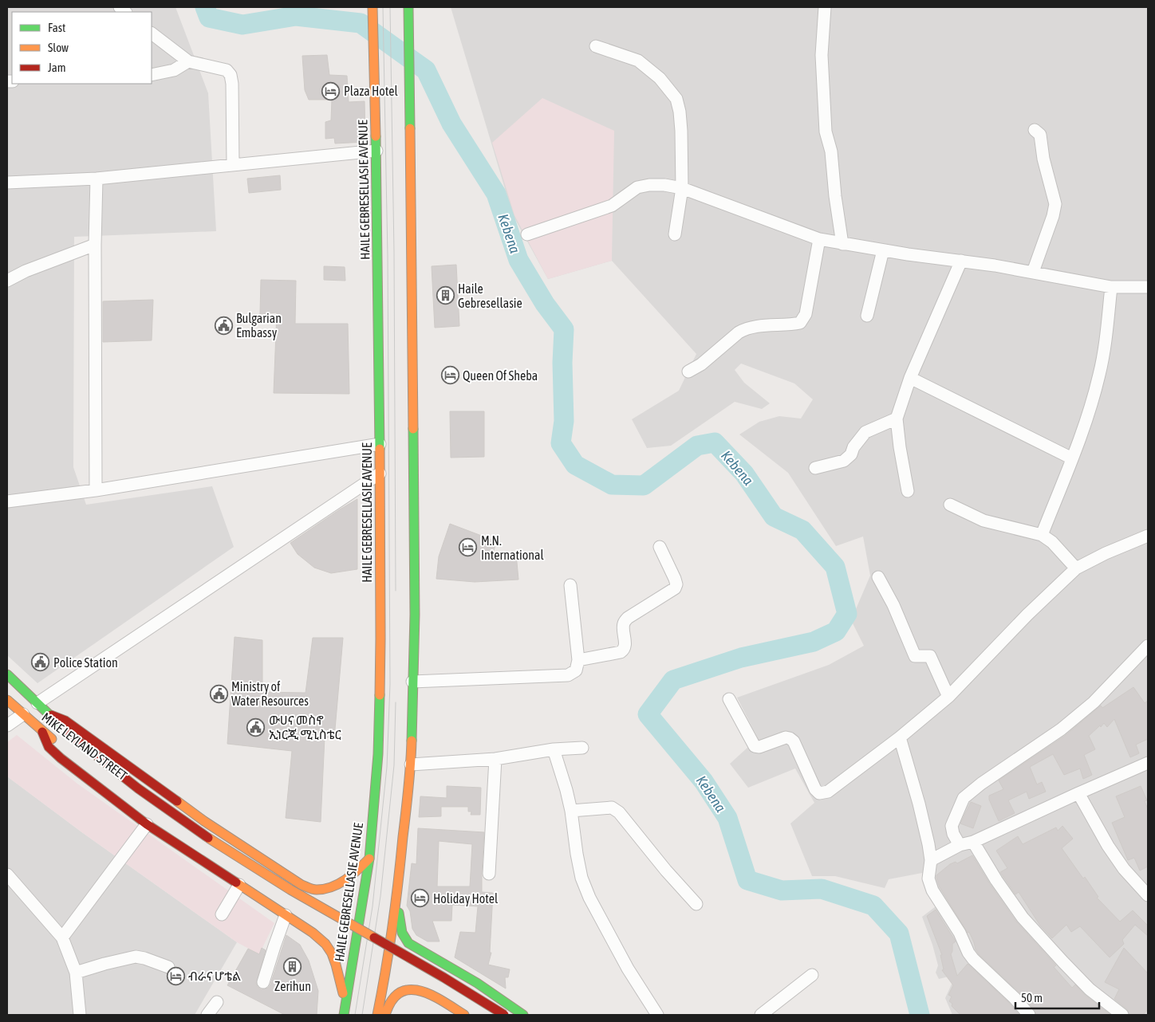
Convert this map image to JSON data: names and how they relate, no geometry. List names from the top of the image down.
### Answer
{
  "streets": {
    "main road": ["HAILE GEBRESELLASIE AVENUE", "MIKE LEYLAND STREET"]
  },
  "water": ["Kebena"],
  "places": {
    "hotel": [
      "Plaza Hotel",
      "Queen Of Sheba",
      "M.N. International",
      "Holiday Hotel",
      "ብራና ሆቴል"
    ],
    "building": ["Haile Gebresellasie", "Zerihun"],
    "public building": [
      "Bulgarian Embassy",
      "Police Station",
      "Ministry of Water Resources",
      "ውሀና መስኖ ኢነርጂ ሚኒስቴር"
    ]
  },
  "legend": ["Fast", "Slow", "Jam"],
  "scale_bar": "50 m"
}
